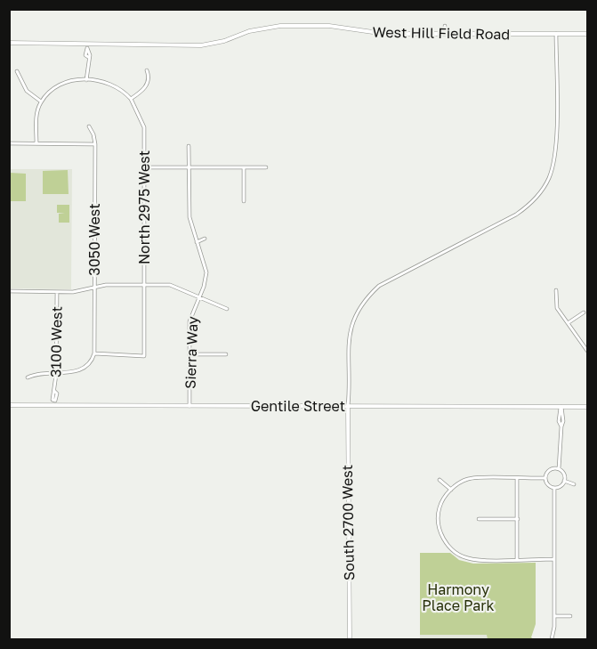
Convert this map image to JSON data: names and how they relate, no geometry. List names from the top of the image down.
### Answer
{
  "streets": {
    "main road": ["West Hill Field Road", "Gentile Street", "South 2700 West"],
    "street": [
      "North 2975 West",
      "3050 West",
      "3100 West",
      "Sierra Way"
    ]
  },
  "crossings": [
    ["North 2975 West", "3050 West"],
    ["3100 West", "Gentile Street"],
    ["Sierra Way", "Gentile Street"],
    ["Gentile Street", "South 2700 West"]
  ],
  "parks": ["Harmony Place Park"]
}
